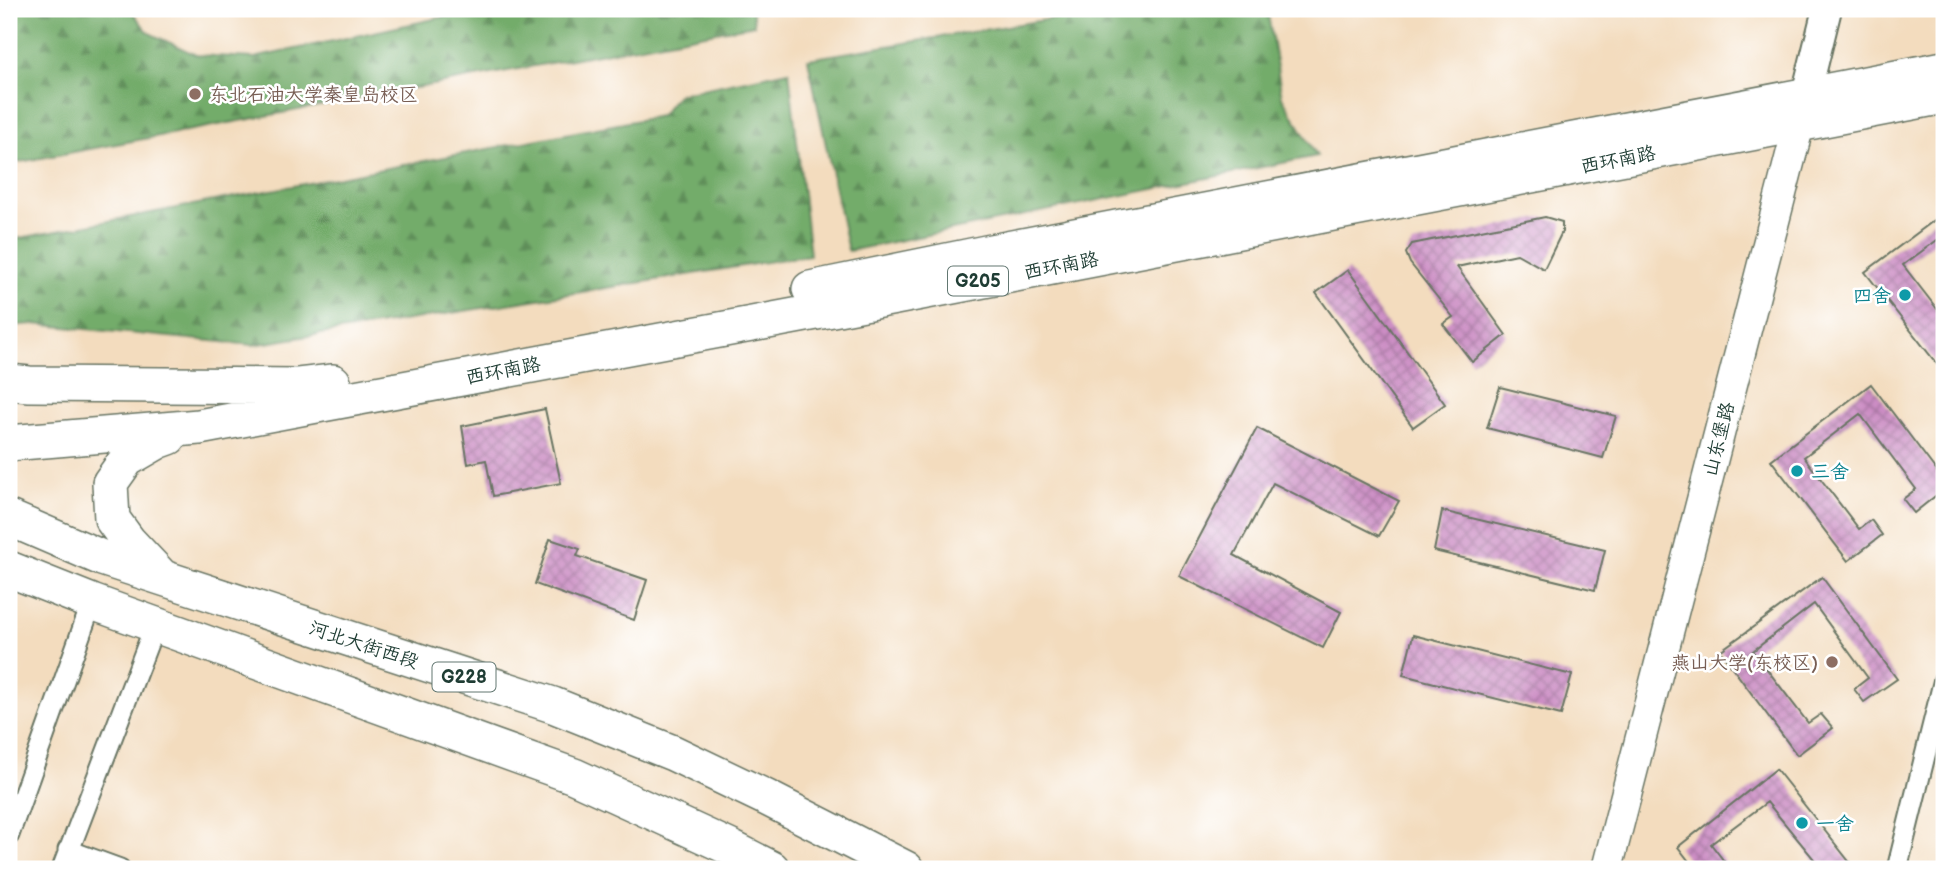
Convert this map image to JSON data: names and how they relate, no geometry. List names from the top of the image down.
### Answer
{
  "streets": {
    "highway": [
      "西环南路",
      "G205",
      "河北大街西段",
      "G228"
    ],
    "main road": ["山东堡路"]
  },
  "crossings": [
    ["西环南路", "山东堡路"]
  ],
  "places": [
    "东北石油大学秦皇岛校区",
    "四舍",
    "三舍",
    "燕山大学(东校区)",
    "一舍"
  ]
}
